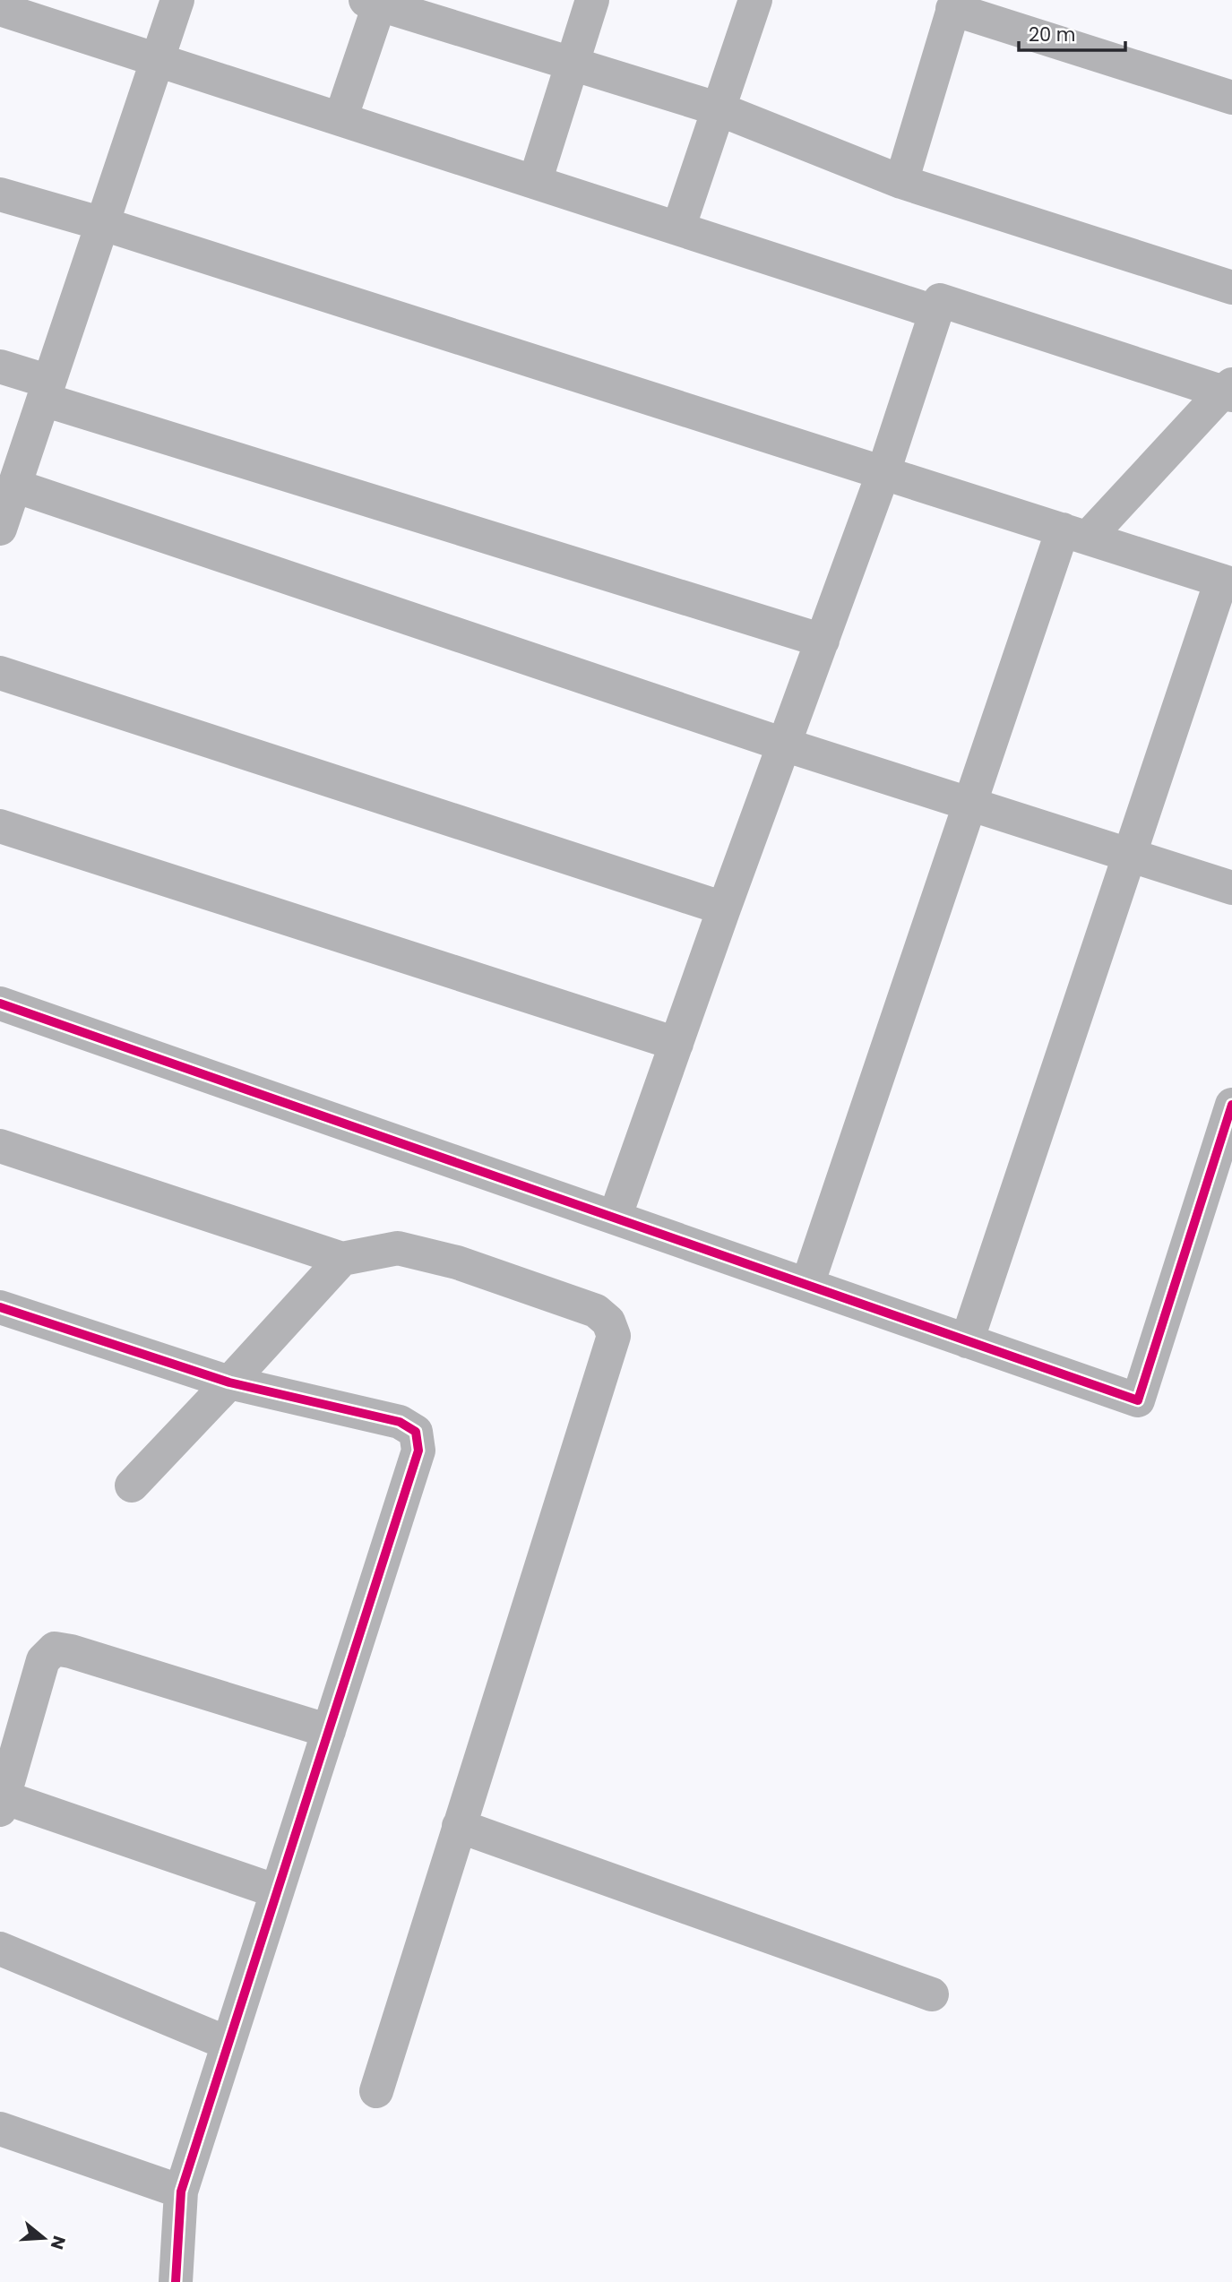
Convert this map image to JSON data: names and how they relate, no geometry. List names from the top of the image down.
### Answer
{
  "scale_bar": "20 m",
  "north": "right"
}
